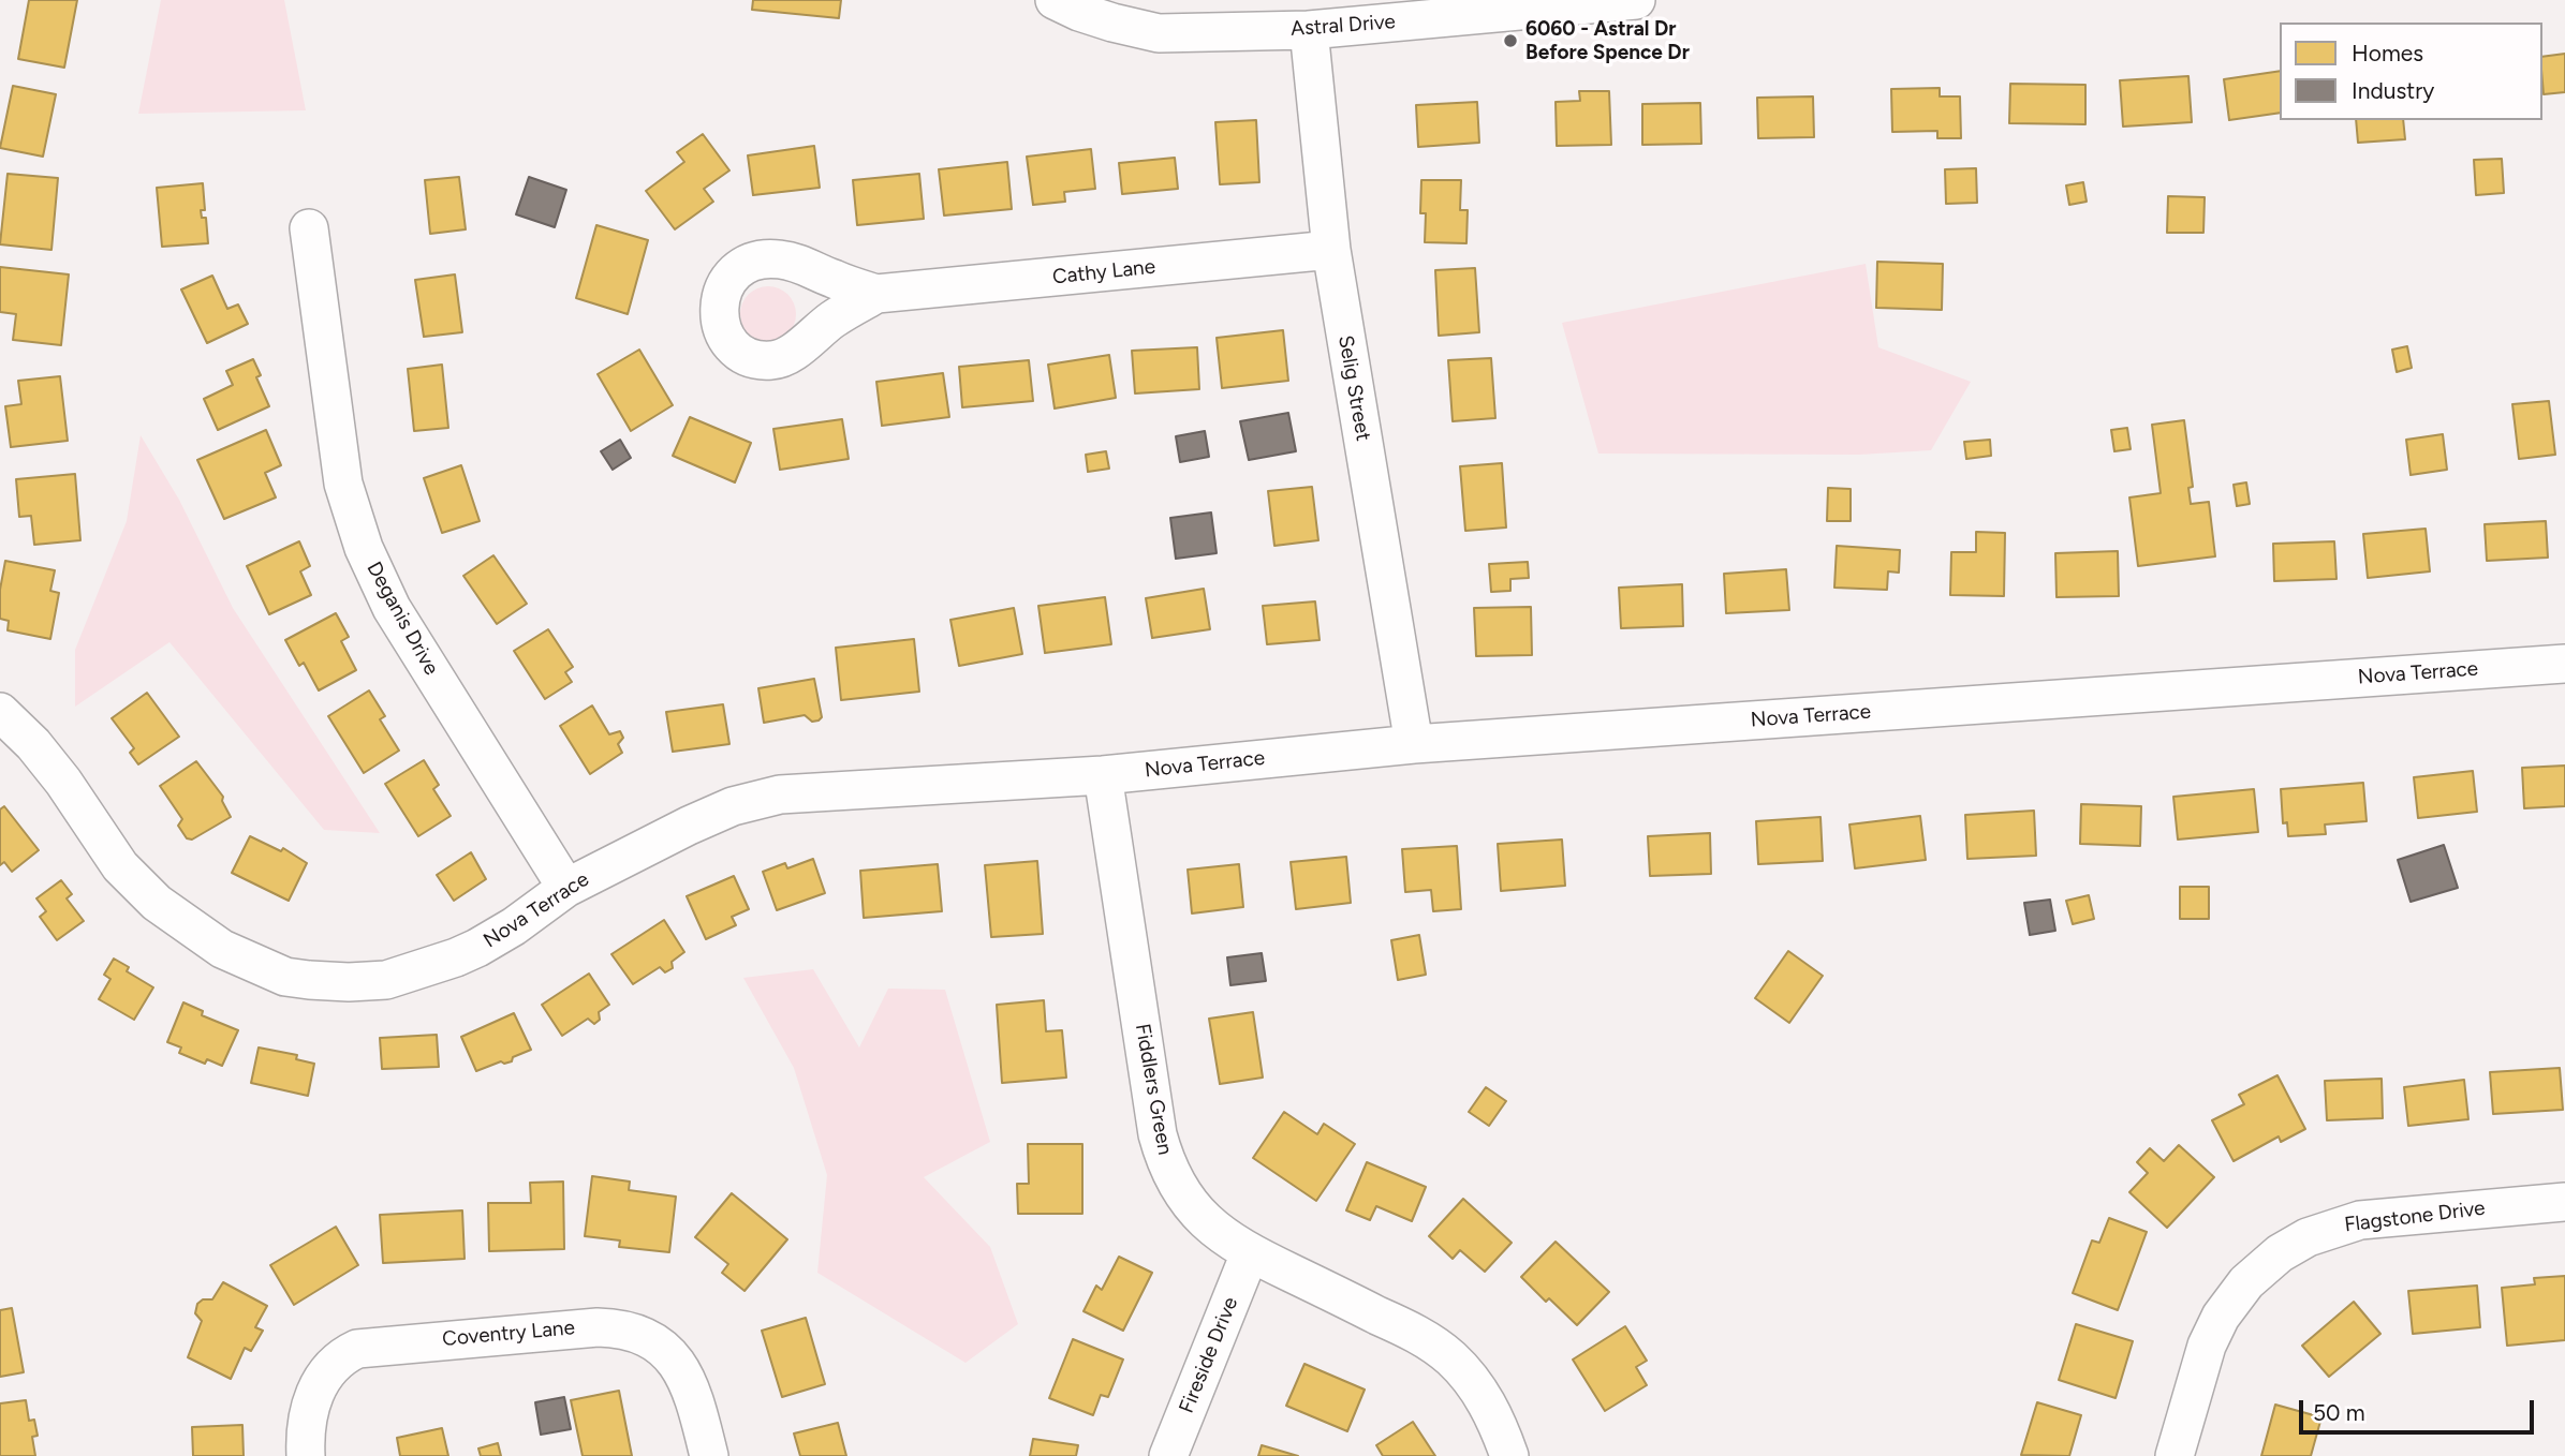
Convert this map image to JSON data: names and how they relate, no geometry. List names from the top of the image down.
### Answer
{
  "streets": {
    "street": [
      "Astral Drive",
      "Cathy Lane",
      "Selig Street",
      "Deganis Drive",
      "Nova Terrace",
      "Fiddlers Green",
      "Flagstone Drive",
      "Coventry Lane",
      "Fireside Drive"
    ]
  },
  "crossings": [
    ["Astral Drive", "Selig Street"],
    ["Cathy Lane", "Selig Street"],
    ["Selig Street", "Nova Terrace"],
    ["Deganis Drive", "Nova Terrace"],
    ["Nova Terrace", "Fiddlers Green"],
    ["Fiddlers Green", "Fireside Drive"]
  ],
  "places": ["6060 - Astral Dr Before Spence Dr"],
  "legend": ["Homes", "Industry"],
  "scale_bar": "50 m"
}
